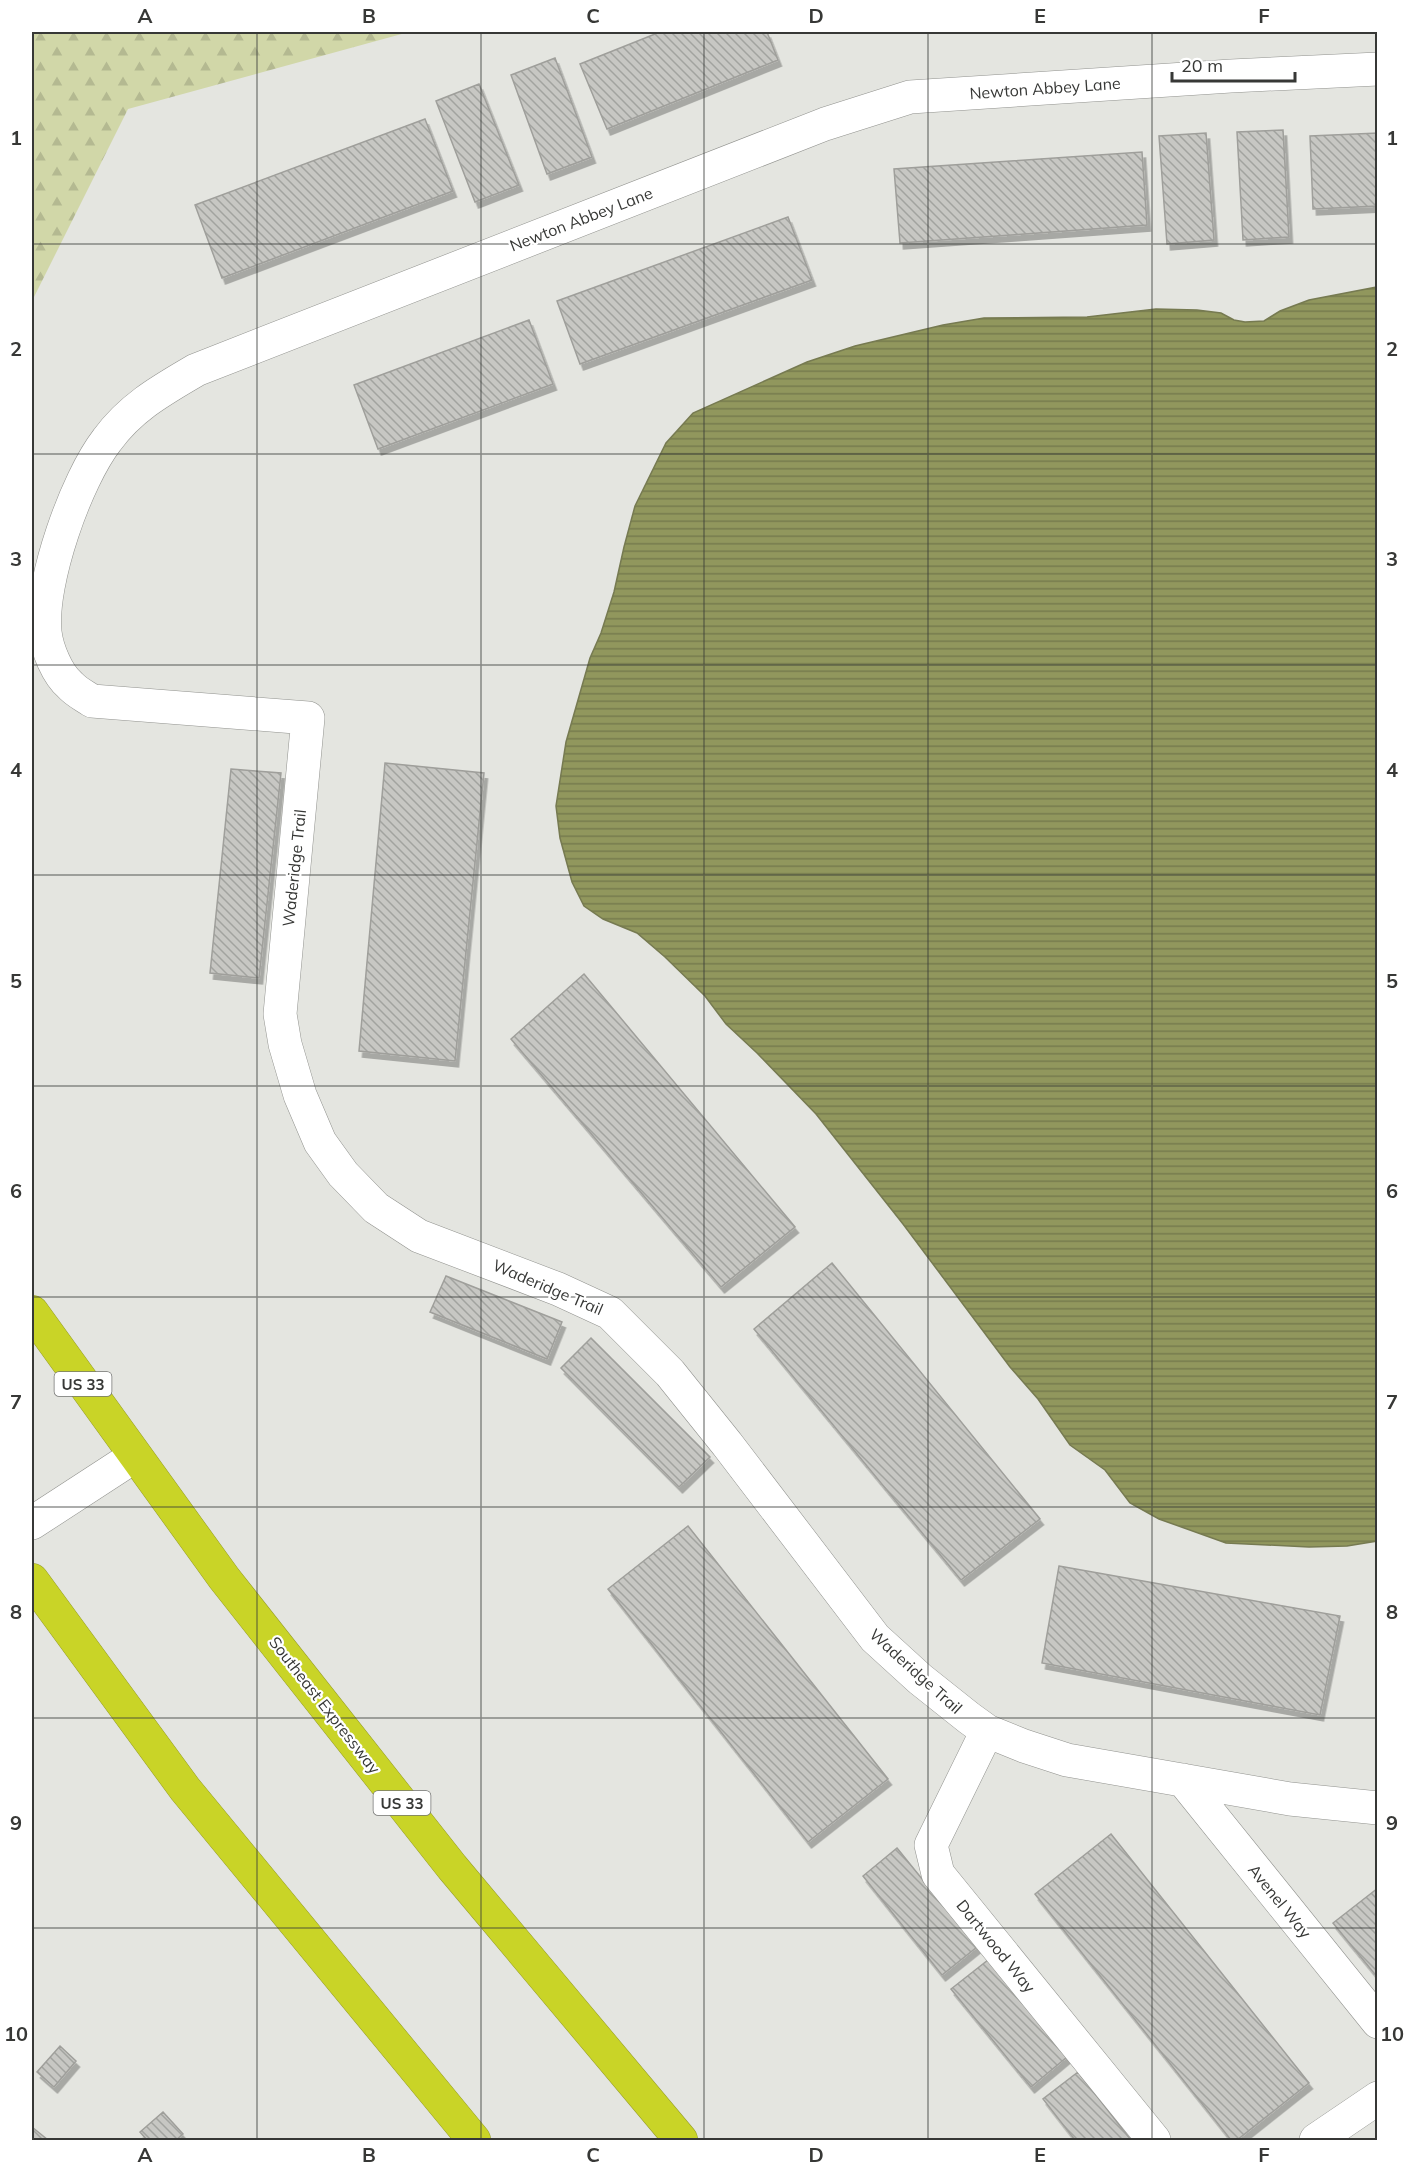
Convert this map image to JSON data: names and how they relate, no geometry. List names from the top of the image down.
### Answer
{
  "streets": {
    "highway": ["US 33", "Southeast Expressway"],
    "street": [
      "Newton Abbey Lane",
      "Waderidge Trail",
      "Avenel Way",
      "Dartwood Way"
    ]
  },
  "crossings": [
    ["Newton Abbey Lane", "Waderidge Trail"],
    ["Waderidge Trail", "Avenel Way"],
    ["Waderidge Trail", "Dartwood Way"]
  ],
  "scale_bar": "20 m",
  "grid": {
    "columns": [
      "A",
      "B",
      "C",
      "D",
      "E",
      "F"
    ],
    "rows": [
      "1",
      "2",
      "3",
      "4",
      "5",
      "6",
      "7",
      "8",
      "9",
      "10"
    ]
  }
}
